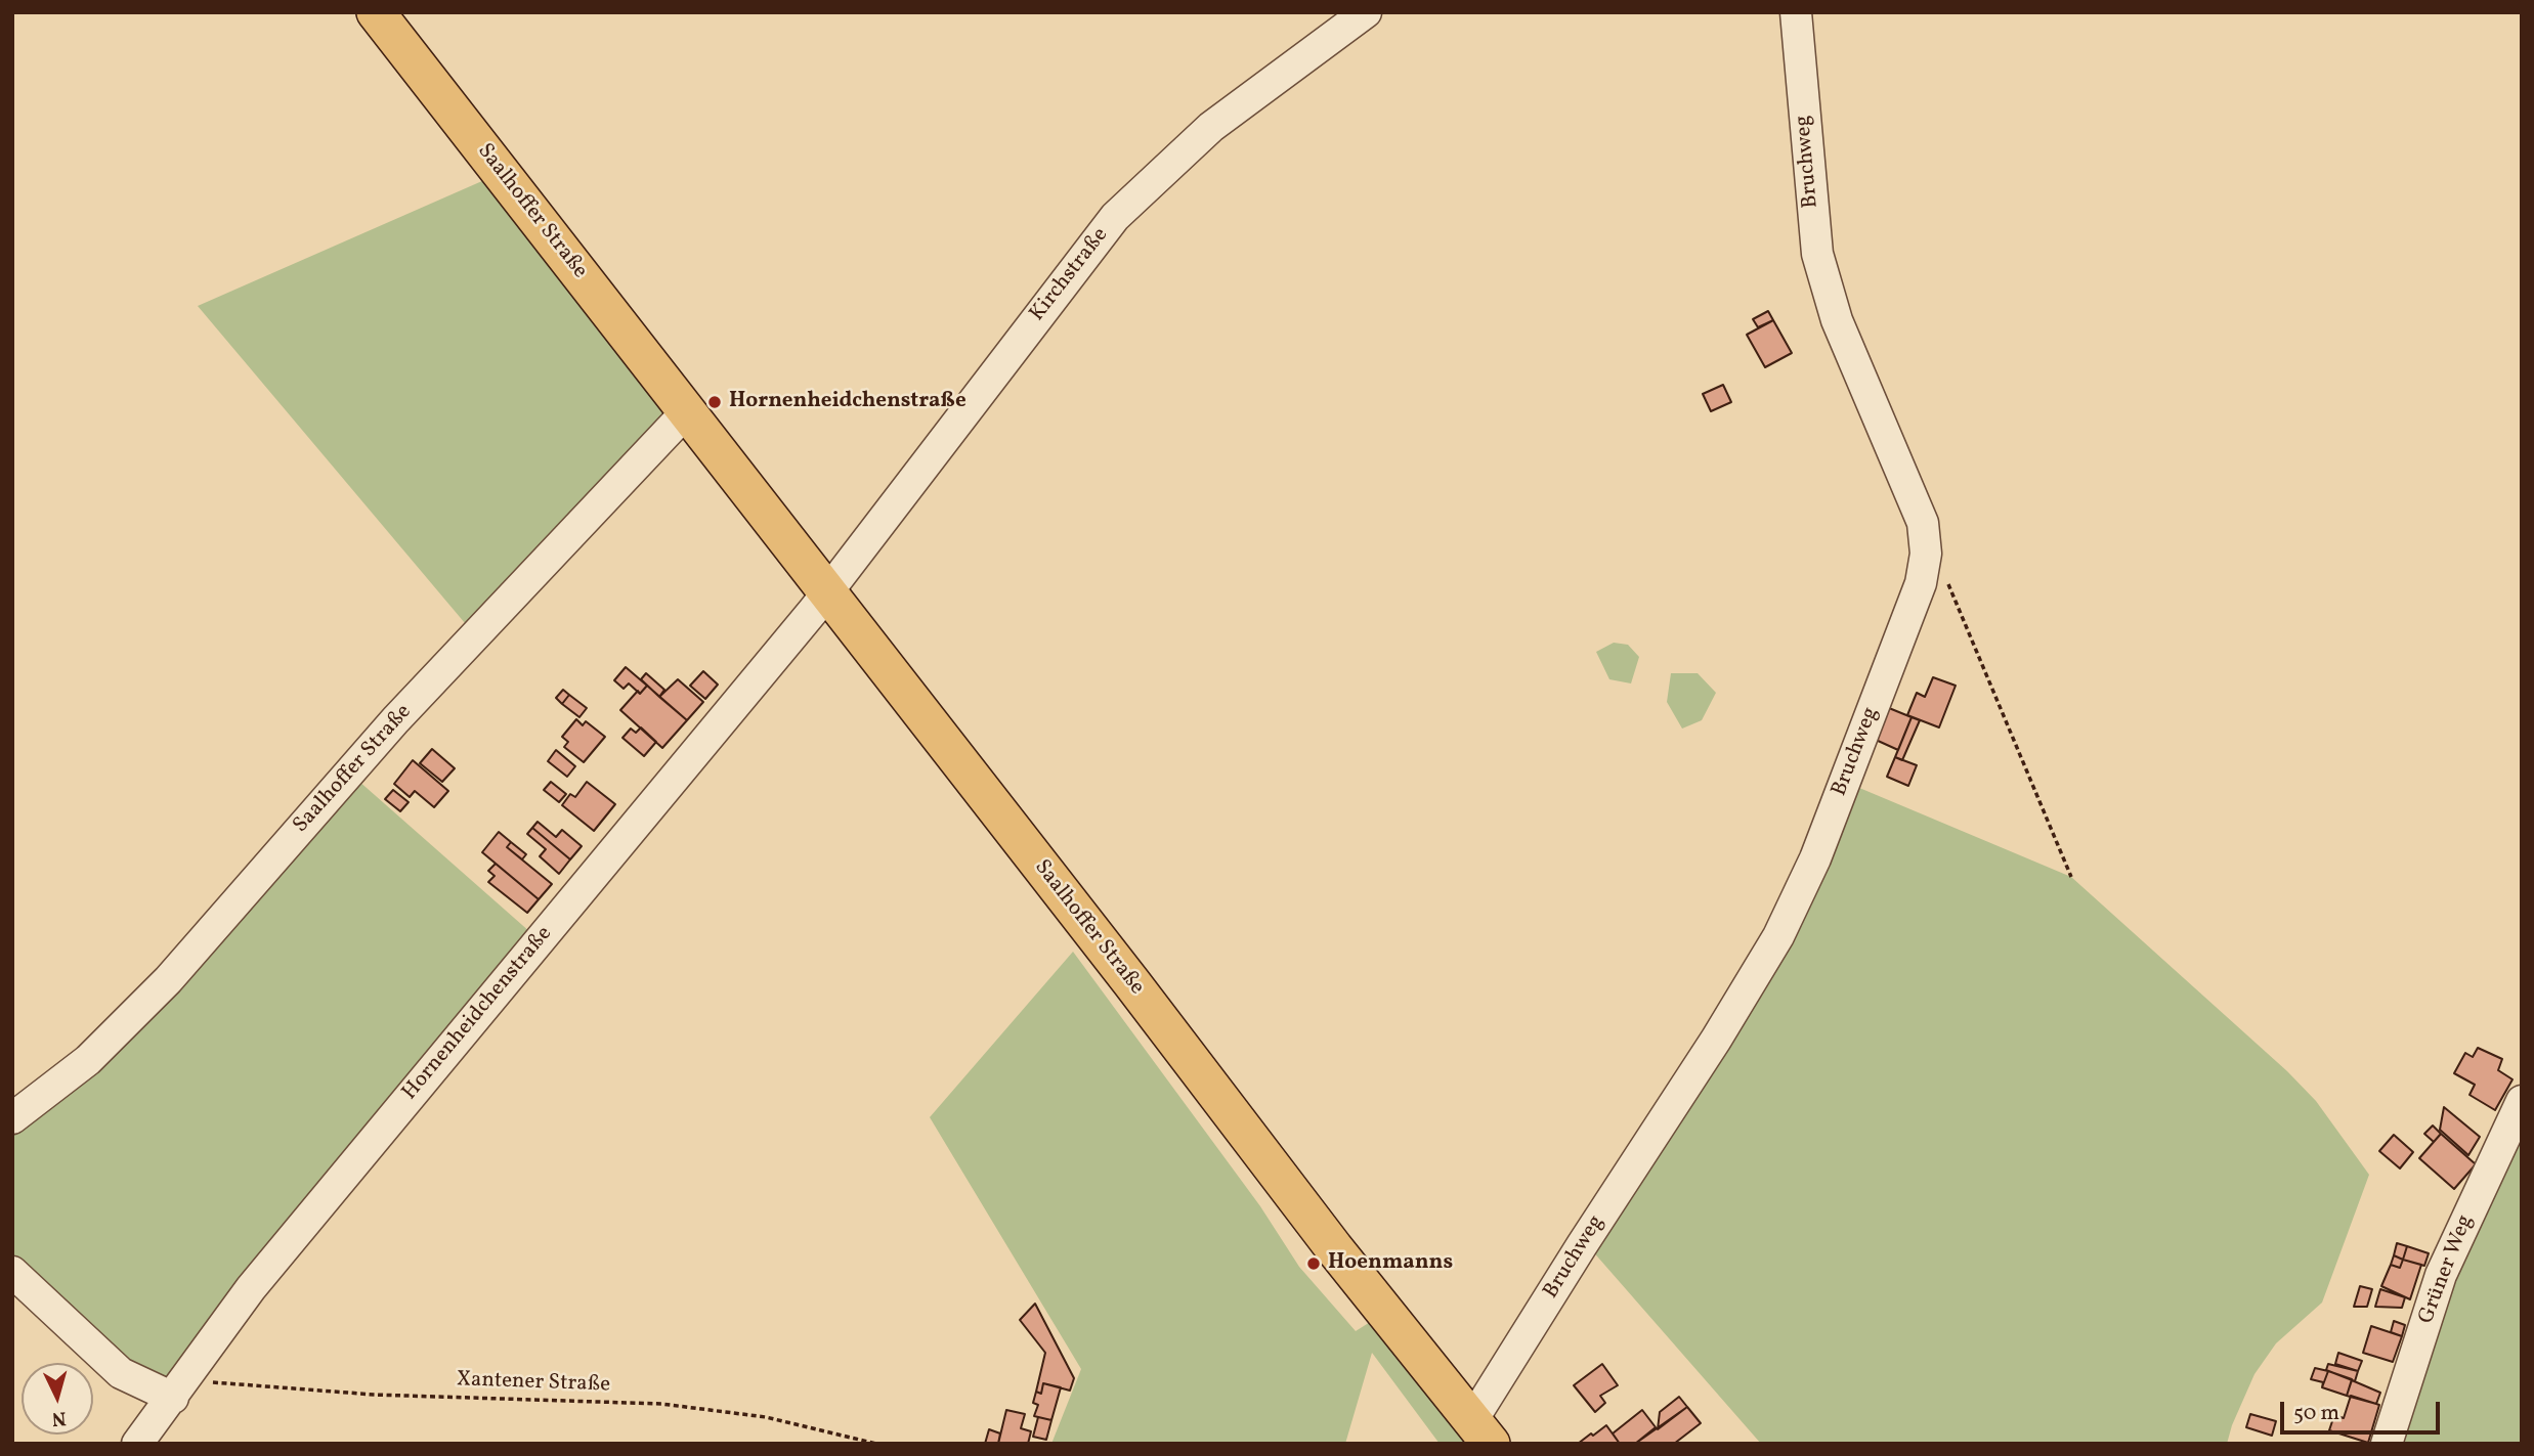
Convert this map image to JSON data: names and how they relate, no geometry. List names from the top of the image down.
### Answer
{
  "streets": {
    "main road": ["Saalhoffer Straße"],
    "street": [
      "Bruchweg",
      "Kirchstraße",
      "Hornenheidchenstraße",
      "Grüner Weg"
    ],
    "path": ["Xantener Straße"]
  },
  "crossings": [
    ["Bruchweg", "Saalhoffer Straße"],
    ["Saalhoffer Straße", "Kirchstraße"],
    ["Saalhoffer Straße", "Hornenheidchenstraße"],
    ["Kirchstraße", "Hornenheidchenstraße"],
    ["Hornenheidchenstraße", "Xantener Straße"]
  ],
  "places": ["Hornenheidchenstraße", "Hoenmanns"],
  "scale_bar": "50 m",
  "north": "bottom"
}
